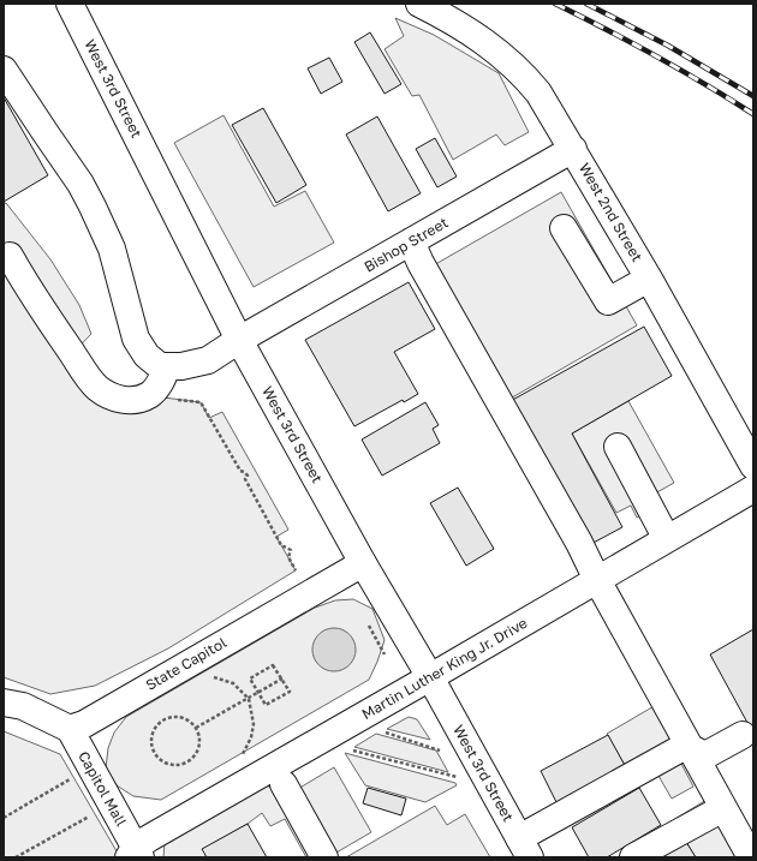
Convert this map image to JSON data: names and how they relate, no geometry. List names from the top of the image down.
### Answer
{
  "streets": {
    "street": [
      "West 3rd Street",
      "West 2nd Street",
      "Bishop Street",
      "State Capitol",
      "Martin Luther King Jr. Drive",
      "Capitol Mall"
    ]
  },
  "crossings": [
    ["West 3rd Street", "Bishop Street"],
    ["West 3rd Street", "State Capitol"],
    ["West 3rd Street", "Martin Luther King Jr. Drive"],
    ["West 2nd Street", "Bishop Street"],
    ["State Capitol", "Capitol Mall"],
    ["Martin Luther King Jr. Drive", "Capitol Mall"]
  ]
}
